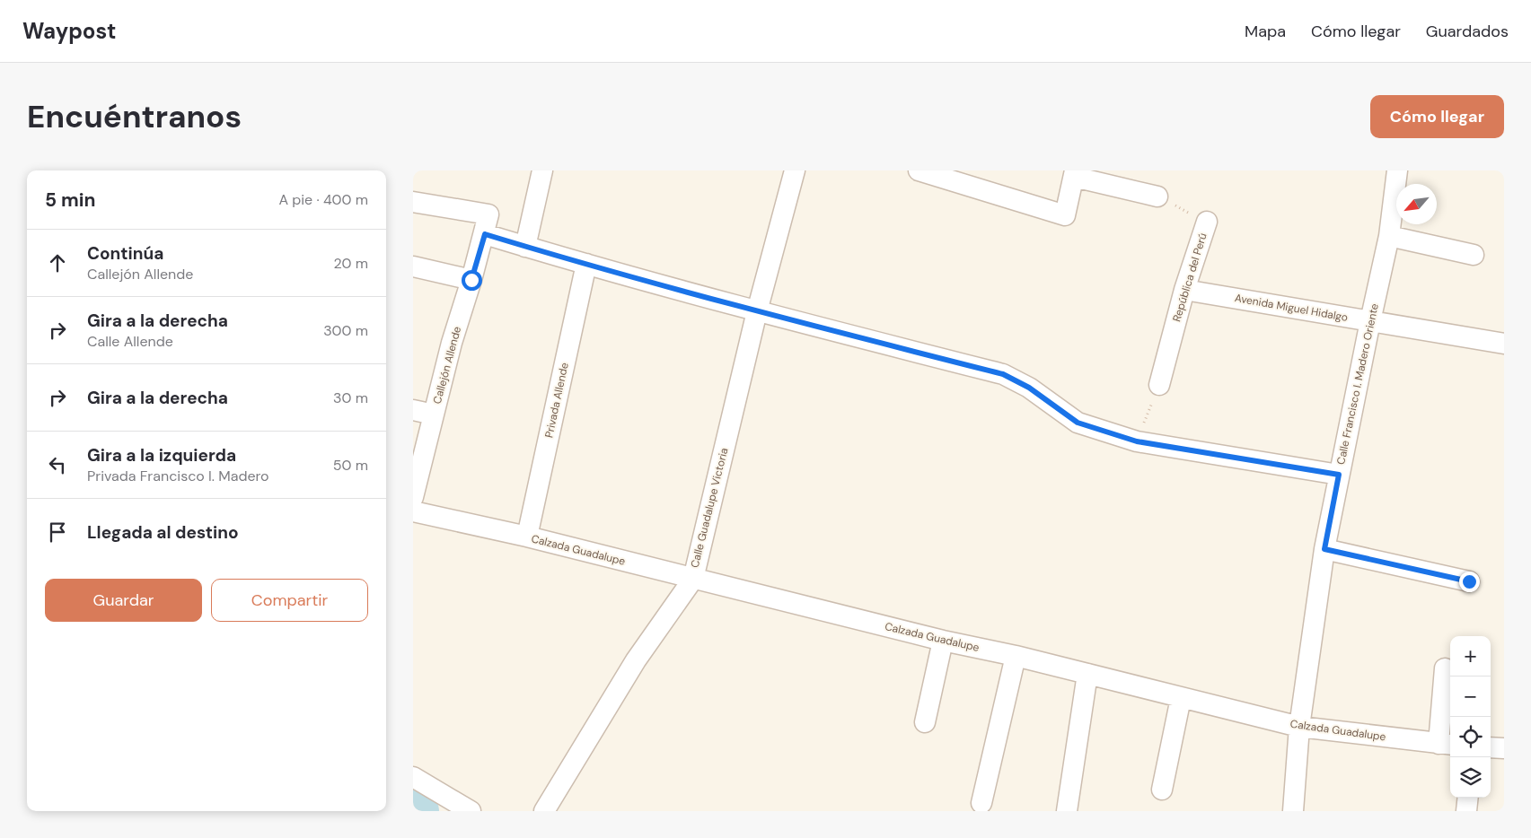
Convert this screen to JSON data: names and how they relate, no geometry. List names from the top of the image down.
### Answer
{
  "streets": {
    "street": [
      "República del Perú",
      "Avenida Miguel Hidalgo",
      "Callejón Allende",
      "Calle Francisco I. Madero Oriente",
      "Privada Allende",
      "Calle Guadalupe Victoria",
      "Calzada Guadalupe"
    ]
  },
  "crossings": [
    ["República del Perú", "Avenida Miguel Hidalgo"],
    ["Avenida Miguel Hidalgo", "Calle Francisco I. Madero Oriente"],
    ["Calle Francisco I. Madero Oriente", "Calzada Guadalupe"],
    ["Privada Allende", "Calzada Guadalupe"],
    ["Calle Guadalupe Victoria", "Calzada Guadalupe"]
  ],
  "north": "bottom left",
  "page": {
    "header": "Waypost",
    "nav": ["Mapa", "Cómo llegar", "Guardados"],
    "buttons": [
      "Cómo llegar",
      ["Guardar", "Compartir"]
    ],
    "title": "Encuéntranos",
    "heading": ["5 min", "A pie · 400 m"],
    "list": [
      ["Continúa", "Callejón Allende", "20 m"],
      ["Gira a la derecha", "Calle Allende", "300 m"],
      ["Gira a la derecha", "30 m"],
      ["Gira a la izquierda", "Privada Francisco I. Madero", "50 m"],
      "Llegada al destino"
    ],
    "map_buttons": ["+", "−"]
  }
}
